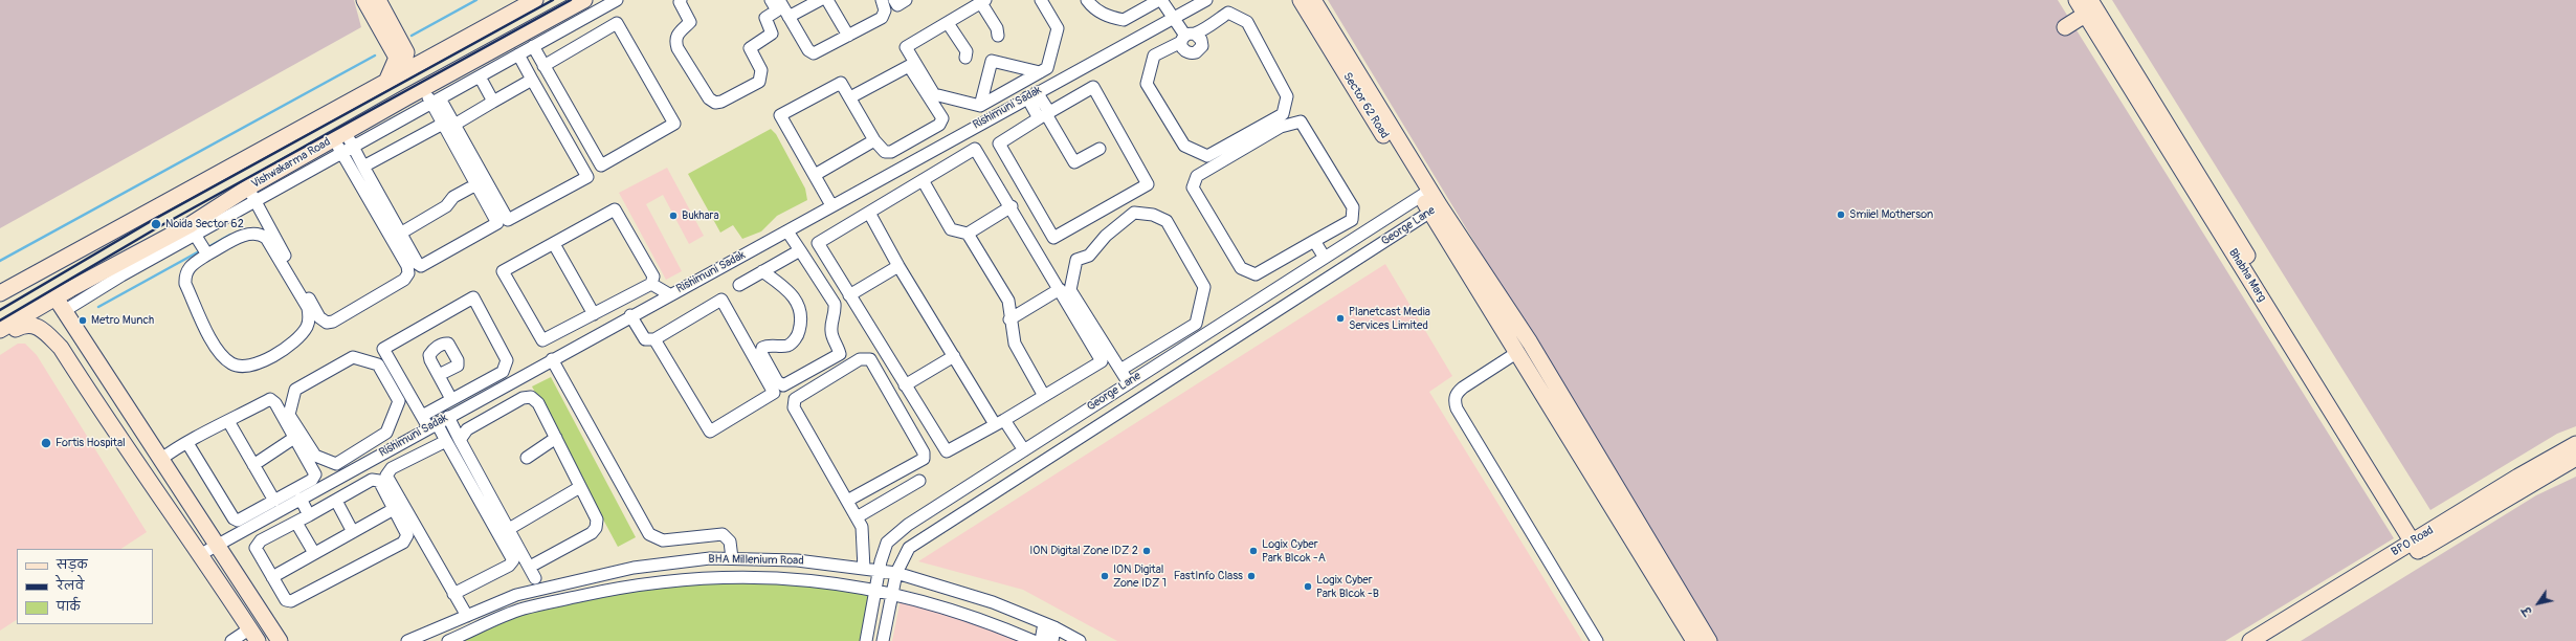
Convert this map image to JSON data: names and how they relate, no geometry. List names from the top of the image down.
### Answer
{
  "streets": {
    "street": [
      "Sector 62 Road",
      "Rishimuni Sadak",
      "Vishwakarma Road",
      "George Lane",
      "Bhabha Marg",
      "BPO Road",
      "BHA Millenium Road"
    ]
  },
  "crossings": [
    ["Sector 62 Road", "George Lane"],
    ["George Lane", "BHA Millenium Road"],
    ["Bhabha Marg", "BPO Road"]
  ],
  "places": [
    "Smiiel Motherson",
    "Bukhara",
    "Noida Sector 62",
    "Planetcast Media Services Limited",
    "Metro Munch",
    "Fortis Hospital",
    "ION Digital Zone IDZ 2",
    "Logix Cyber Park Blcok -A",
    "ION Digital Zone IDZ 1",
    "FastInfo Class",
    "Logix Cyber Park Blcok -B"
  ],
  "legend": ["सड़क", "रेलवे", "पार्क"],
  "north": "bottom left"
}
